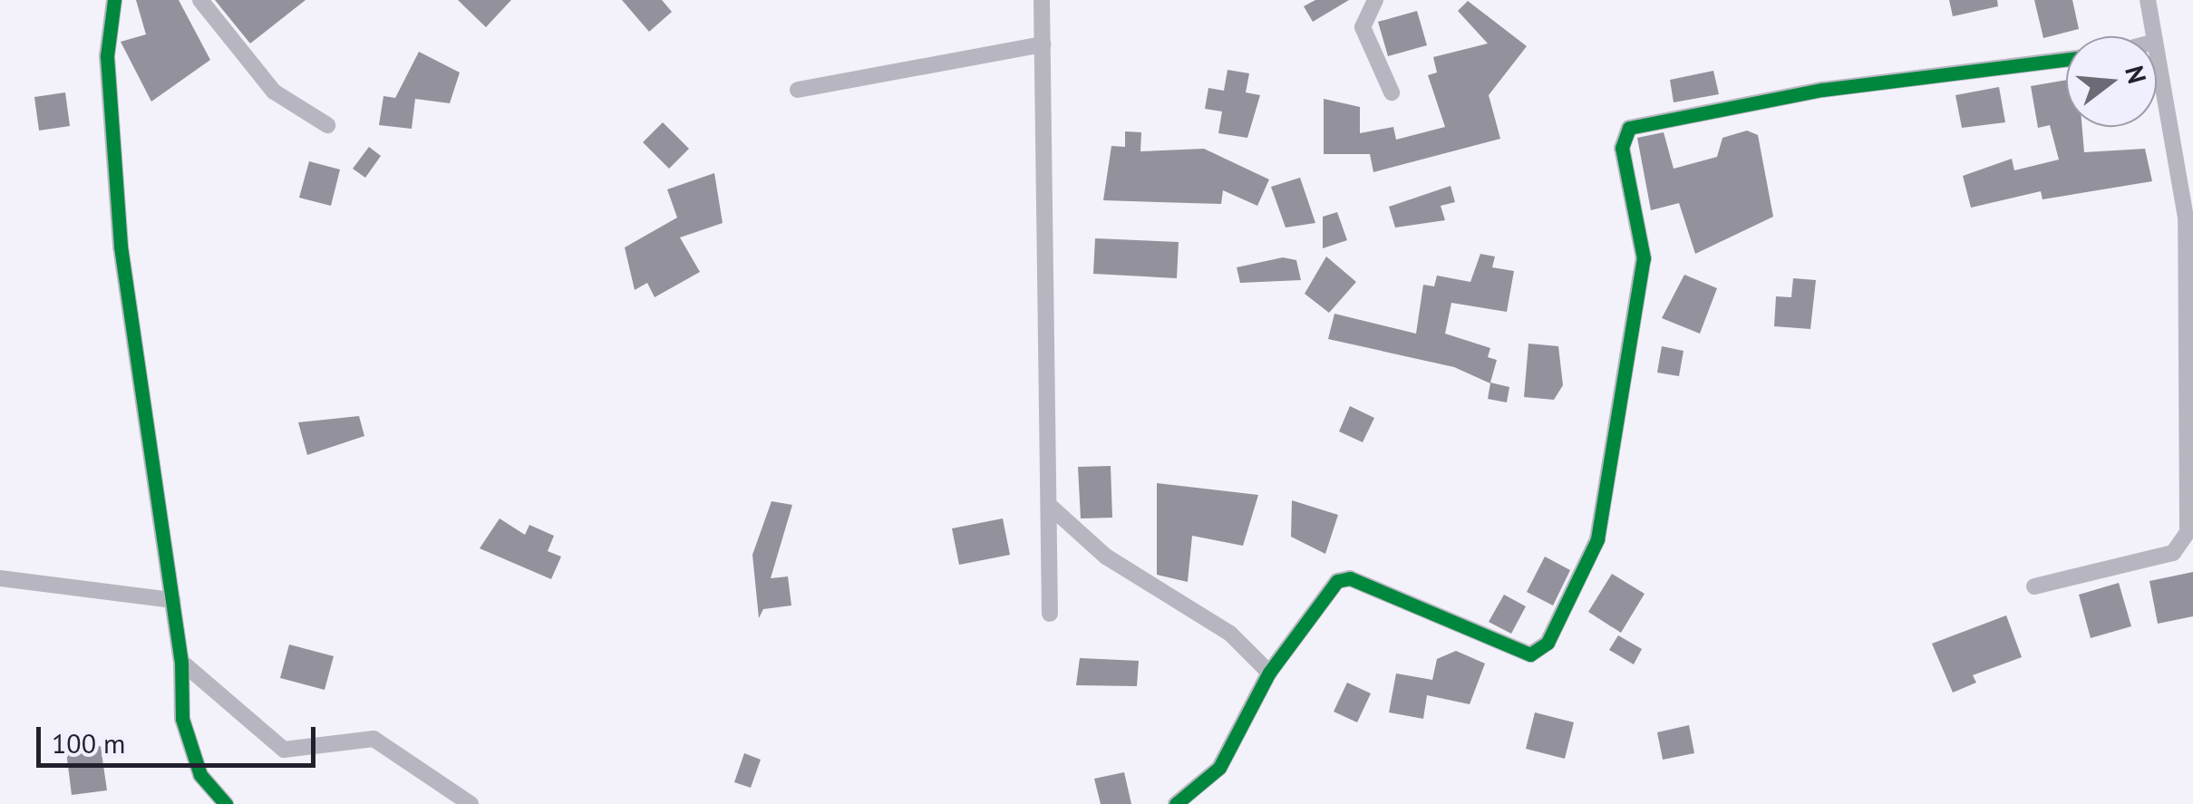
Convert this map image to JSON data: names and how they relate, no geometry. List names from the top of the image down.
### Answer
{
  "scale_bar": "100 m",
  "north": "right"
}
